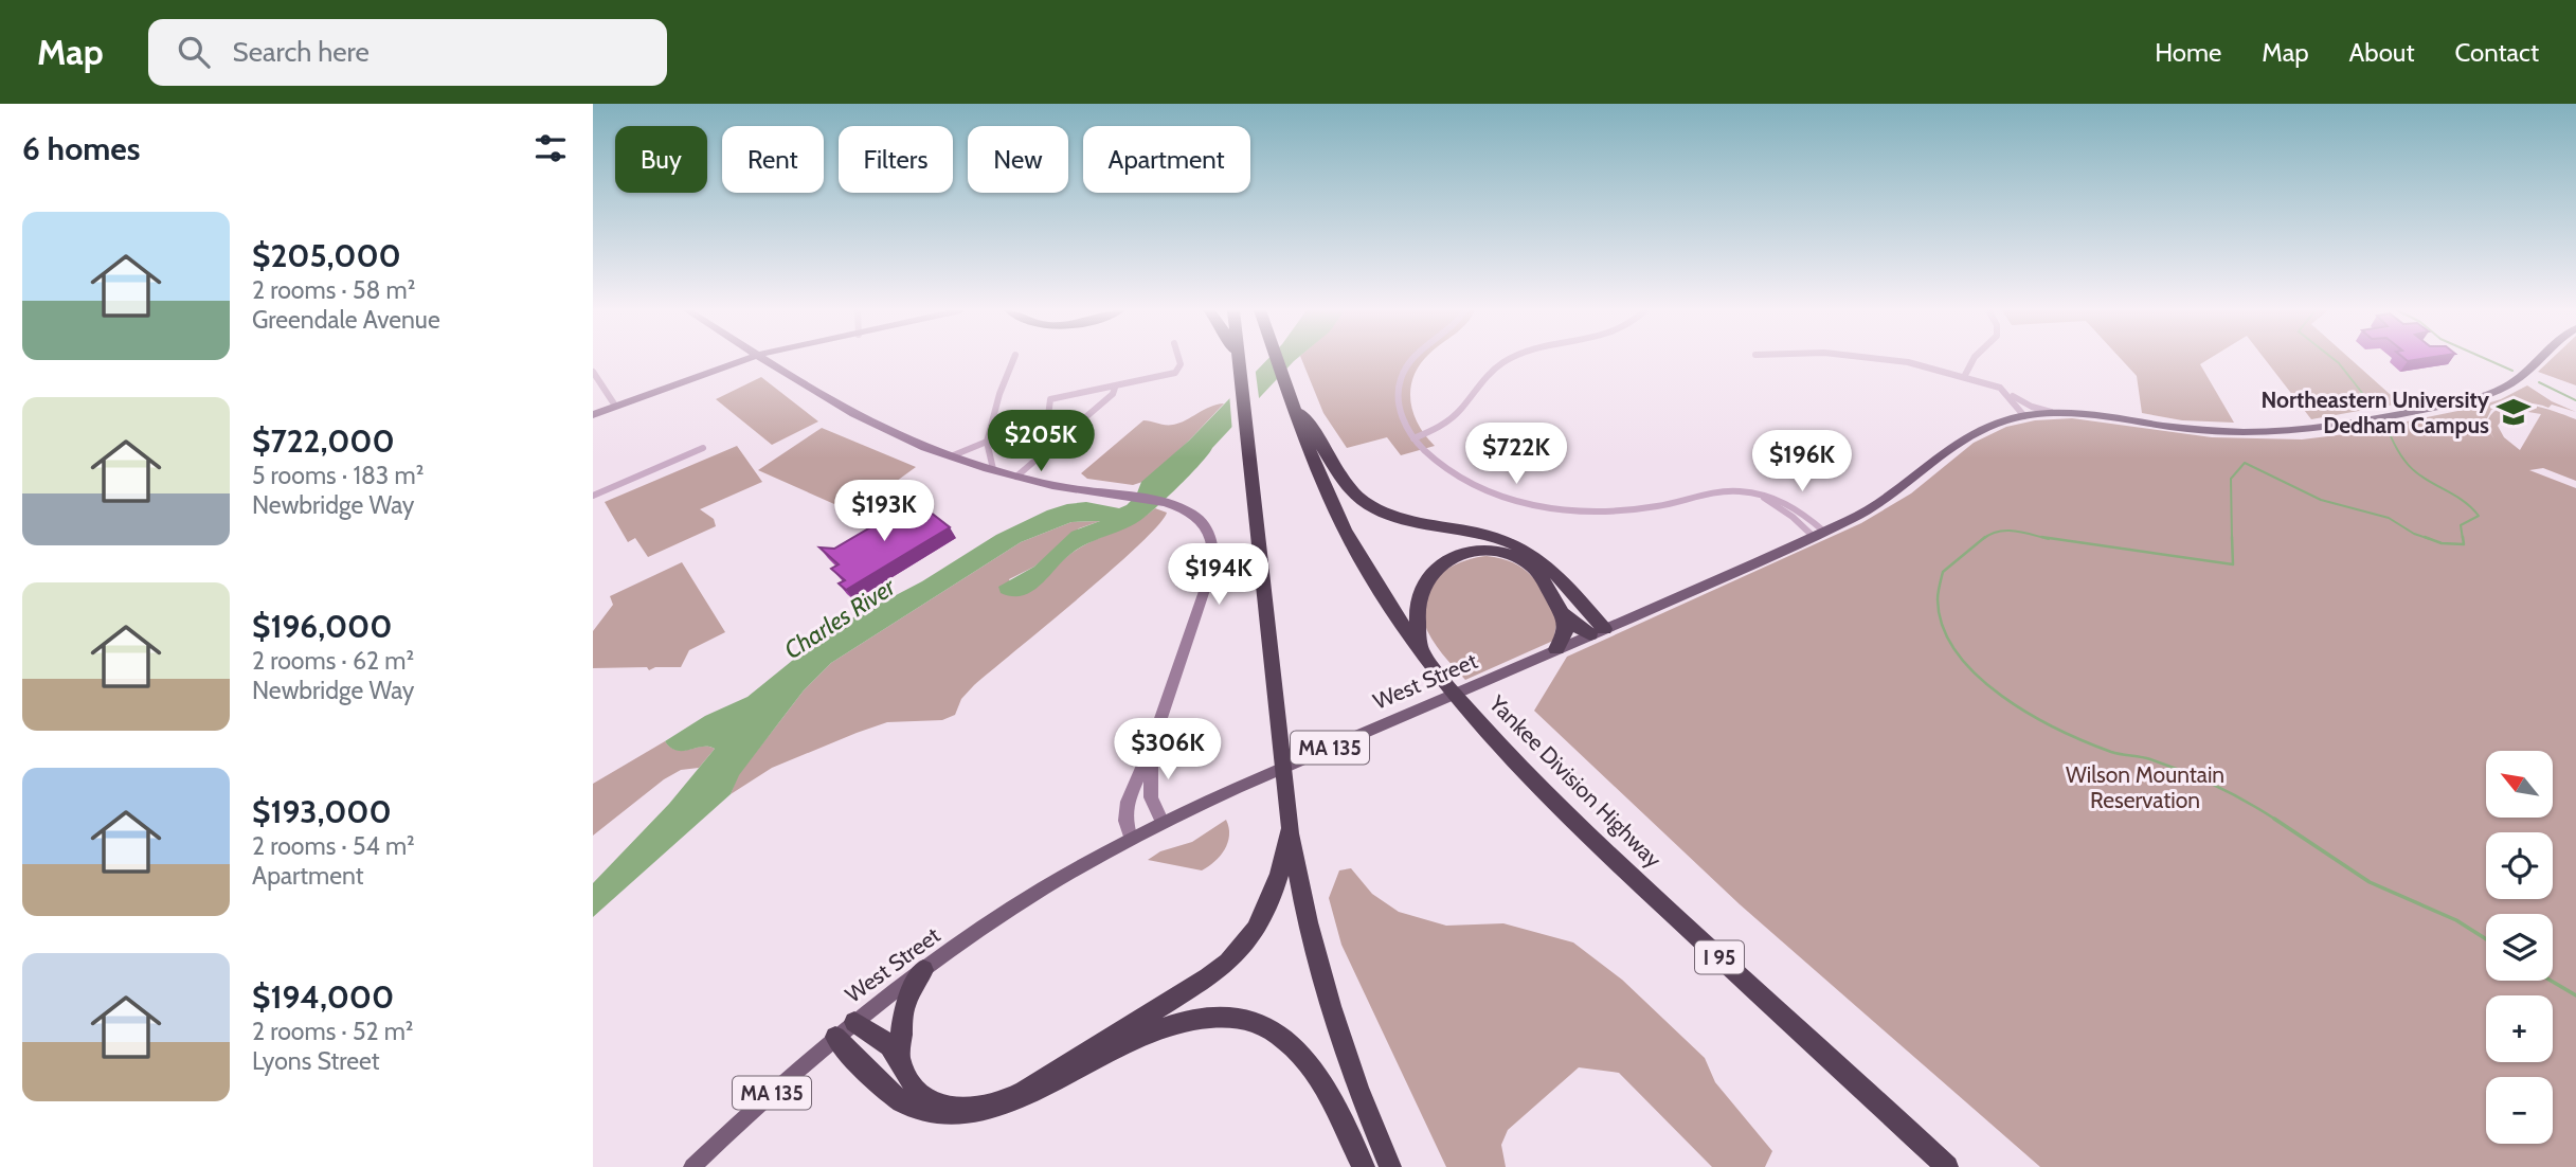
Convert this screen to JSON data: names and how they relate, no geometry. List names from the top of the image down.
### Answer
{
  "streets": {
    "highway": ["Yankee Division Highway", "I 95"],
    "main road": ["West Street", "MA 135"]
  },
  "water": ["Charles River"],
  "parks": ["Wilson Mountain Reservation"],
  "places": {
    "school or university": ["Northeastern University Dedham Campus"]
  },
  "north": "top left",
  "page": {
    "header": "Map",
    "search": "Search here",
    "nav": [
      "Home",
      "Map",
      "About",
      "Contact"
    ],
    "heading": "6 homes",
    "chip": [
      "Buy",
      "Rent",
      "Filters",
      "New",
      "Apartment"
    ],
    "list": [
      {
        "name": "$205,000",
        "note": "2 rooms · 58 m² · Greendale Avenue"
      },
      {
        "name": "$722,000",
        "note": "5 rooms · 183 m² · Newbridge Way"
      },
      {
        "name": "$196,000",
        "note": "2 rooms · 62 m² · Newbridge Way"
      },
      {
        "name": "$193,000",
        "note": "2 rooms · 54 m² · Apartment"
      },
      {
        "name": "$194,000",
        "note": "2 rooms · 52 m² · Lyons Street"
      }
    ],
    "price": [
      "$205K",
      "$722K",
      "$196K",
      "$193K",
      "$194K",
      "$306K"
    ],
    "map_buttons": ["+", "−"]
  }
}
